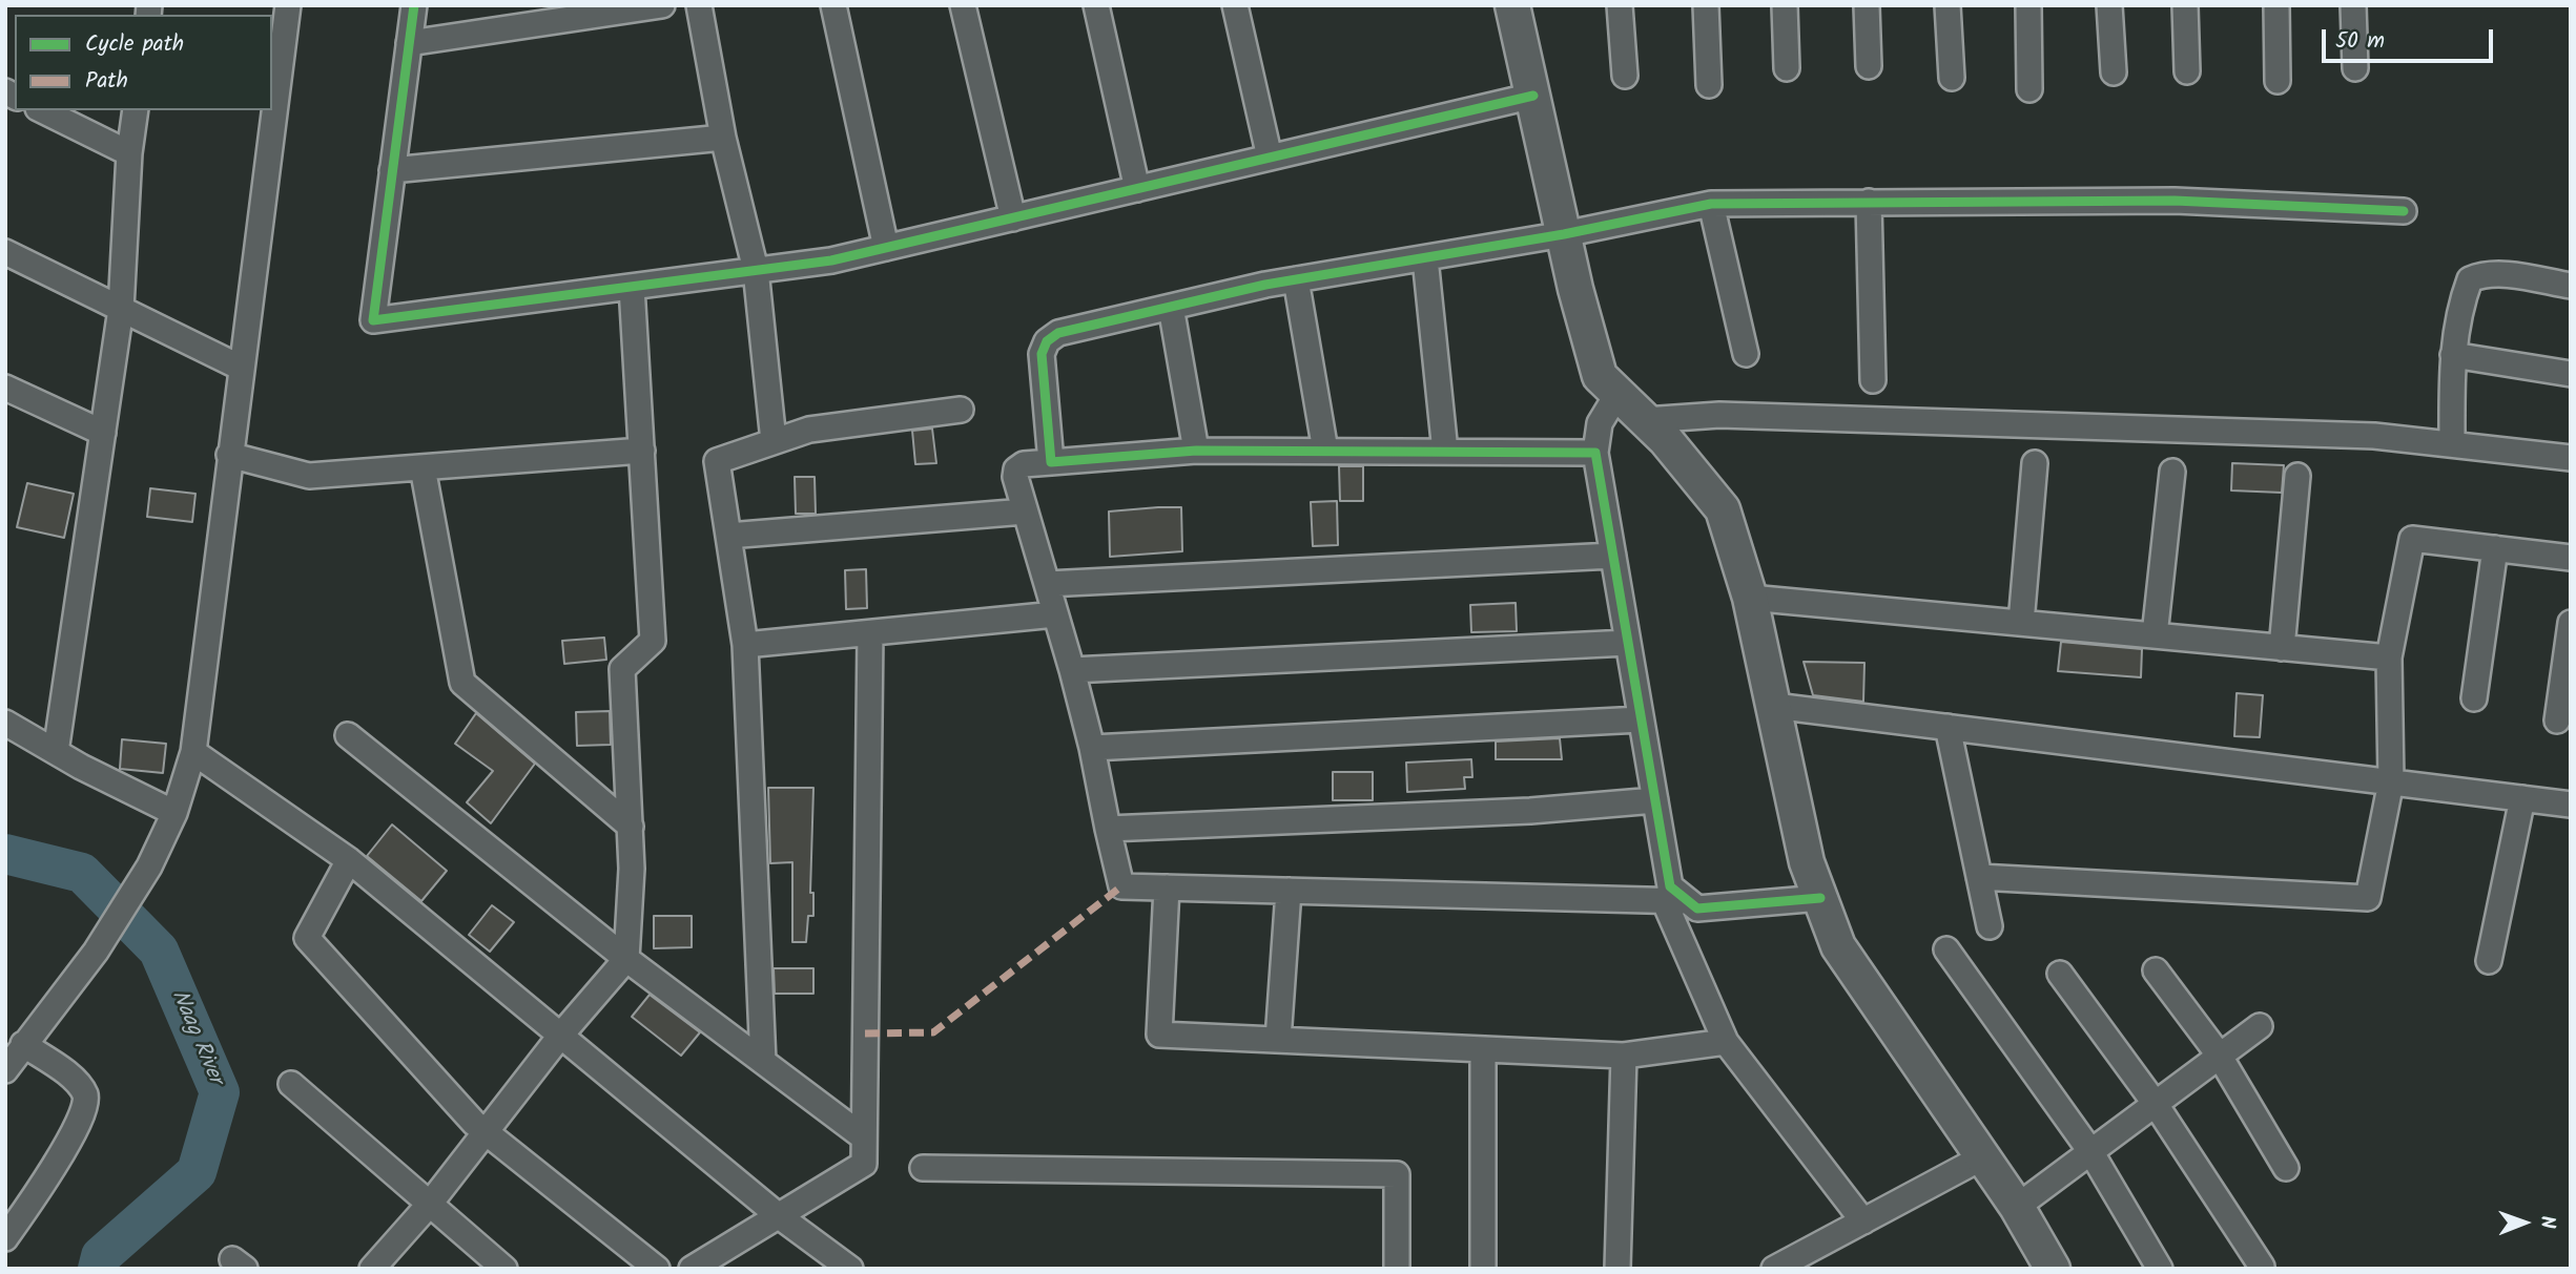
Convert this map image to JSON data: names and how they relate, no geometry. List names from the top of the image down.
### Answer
{
  "water": ["Naag River"],
  "legend": ["Cycle path", "Path"],
  "scale_bar": "50 m",
  "north": "right"
}
